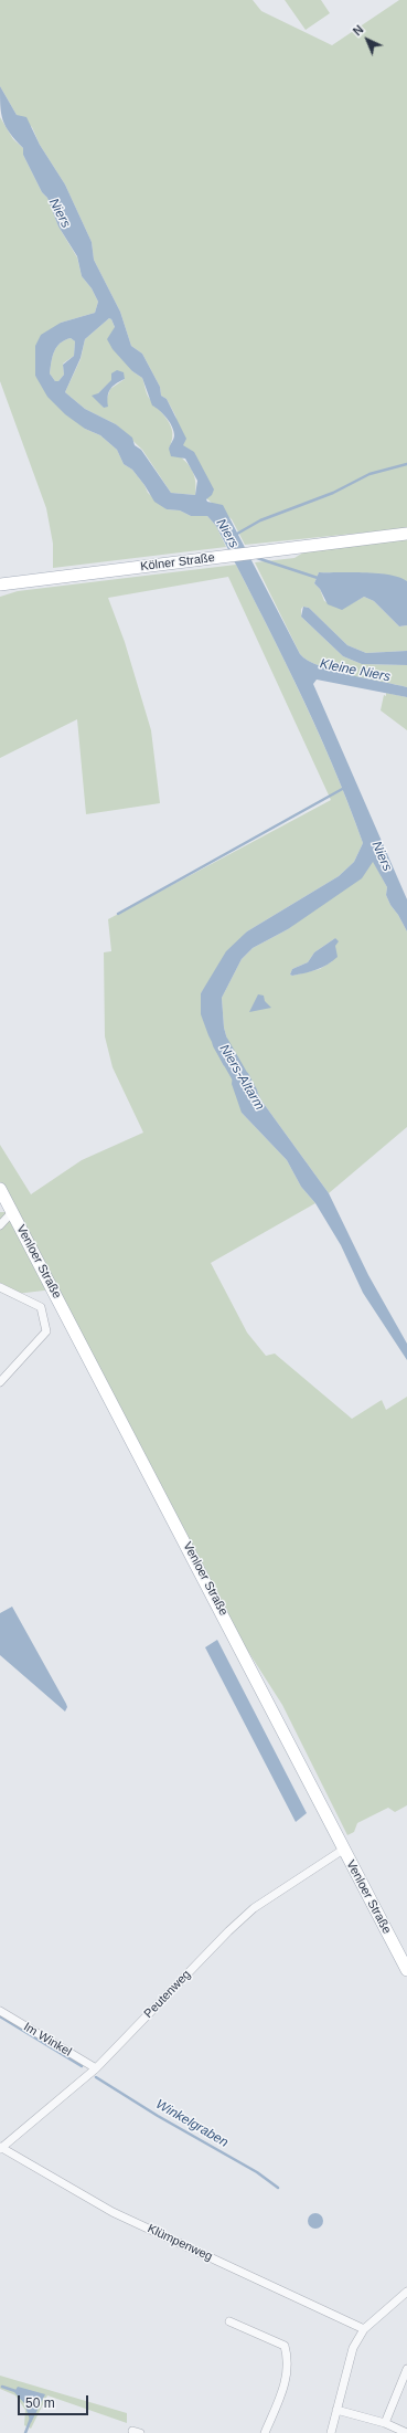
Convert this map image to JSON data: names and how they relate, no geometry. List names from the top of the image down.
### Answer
{
  "streets": {
    "main road": ["Kölner Straße", "Venloer Straße"],
    "street": ["Peutenweg", "Im Winkel", "Klümpenweg"]
  },
  "crossings": [
    ["Venloer Straße", "Peutenweg"],
    ["Peutenweg", "Im Winkel"],
    ["Peutenweg", "Klümpenweg"]
  ],
  "water": [
    "Niers",
    "Kleine Niers",
    "Niers-Altarm",
    "Winkelgraben"
  ],
  "scale_bar": "50 m",
  "north": "top left"
}
